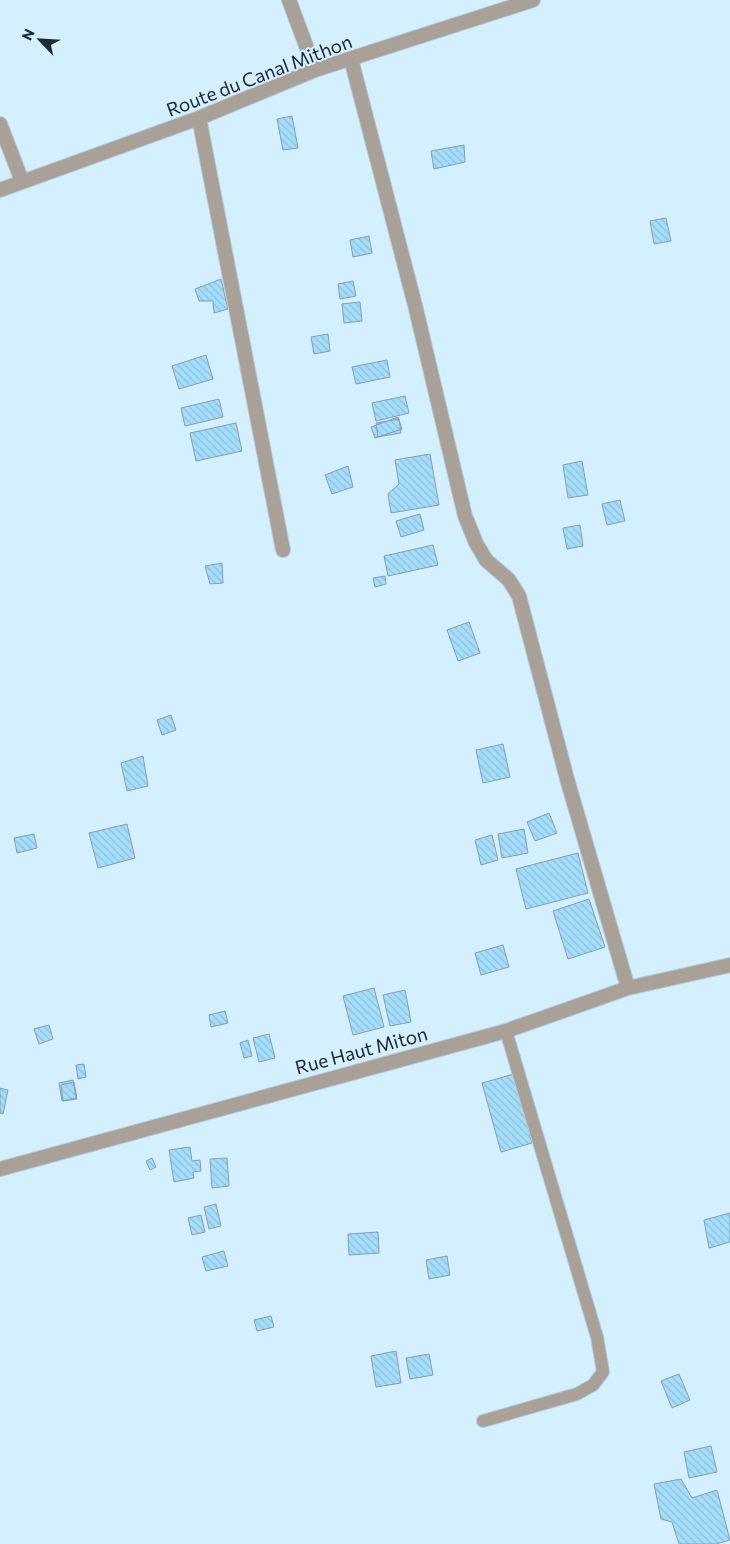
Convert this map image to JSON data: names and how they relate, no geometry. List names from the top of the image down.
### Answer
{
  "streets": {
    "street": ["Route du Canal Mithon", "Rue Haut Miton"]
  },
  "north": "top left"
}
